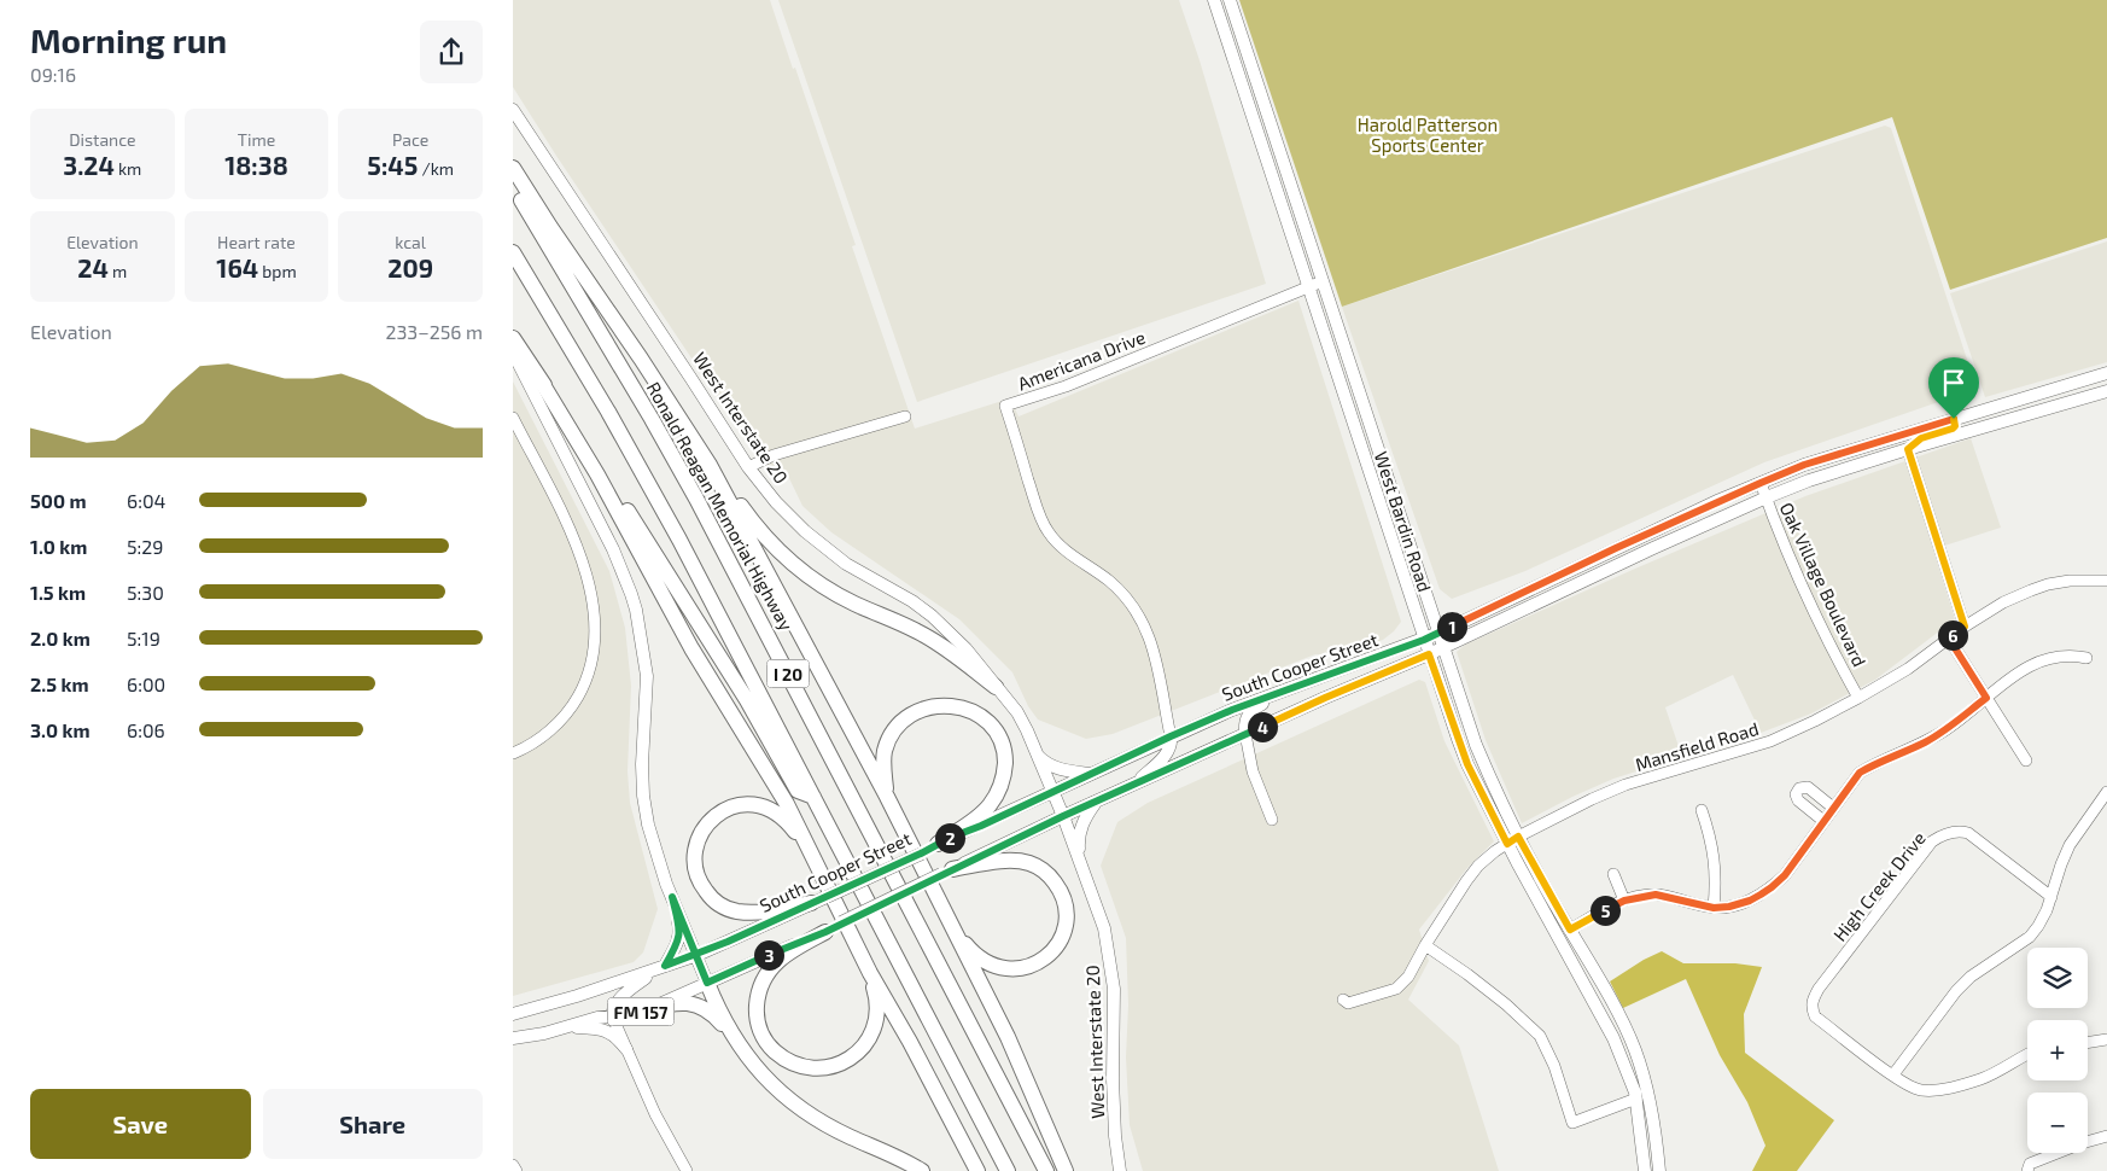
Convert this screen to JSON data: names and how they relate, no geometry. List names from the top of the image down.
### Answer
{
  "streets": {
    "highway": ["Ronald Reagan Memorial Highway", "I 20"],
    "main road": [
      "West Interstate 20",
      "West Bardin Road",
      "South Cooper Street",
      "FM 157"
    ],
    "street": [
      "Americana Drive",
      "Oak Village Boulevard",
      "Mansfield Road",
      "High Creek Drive"
    ]
  },
  "crossings": [
    ["Americana Drive", "West Bardin Road"],
    ["Americana Drive", "South Cooper Street"],
    ["West Interstate 20", "South Cooper Street"],
    ["West Bardin Road", "South Cooper Street"],
    ["West Bardin Road", "Mansfield Road"],
    ["Oak Village Boulevard", "South Cooper Street"],
    ["Oak Village Boulevard", "Mansfield Road"]
  ],
  "parks": ["Harold Patterson Sports Center"],
  "page": {
    "heading": ["Morning run", "09:16"],
    "stats": [
      ["Distance", "3.24 km"],
      ["Time", "18:38"],
      ["Pace", "5:45 /km"],
      ["Elevation", "24 m"],
      ["Heart rate", "164 bpm"],
      ["kcal", "209"]
    ],
    "chart": ["Elevation", "233–256 m"],
    "list": [
      {
        "name": "500 m",
        "note": "6:04"
      },
      {
        "name": "1.0 km",
        "note": "5:29"
      },
      {
        "name": "1.5 km",
        "note": "5:30"
      },
      {
        "name": "2.0 km",
        "note": "5:19"
      },
      {
        "name": "2.5 km",
        "note": "6:00"
      },
      {
        "name": "3.0 km",
        "note": "6:06"
      }
    ],
    "pins": [
      "1",
      "6",
      "4",
      "2",
      "5",
      "3"
    ],
    "map_buttons": ["+", "−"],
    "buttons": ["Save", "Share"]
  }
}
